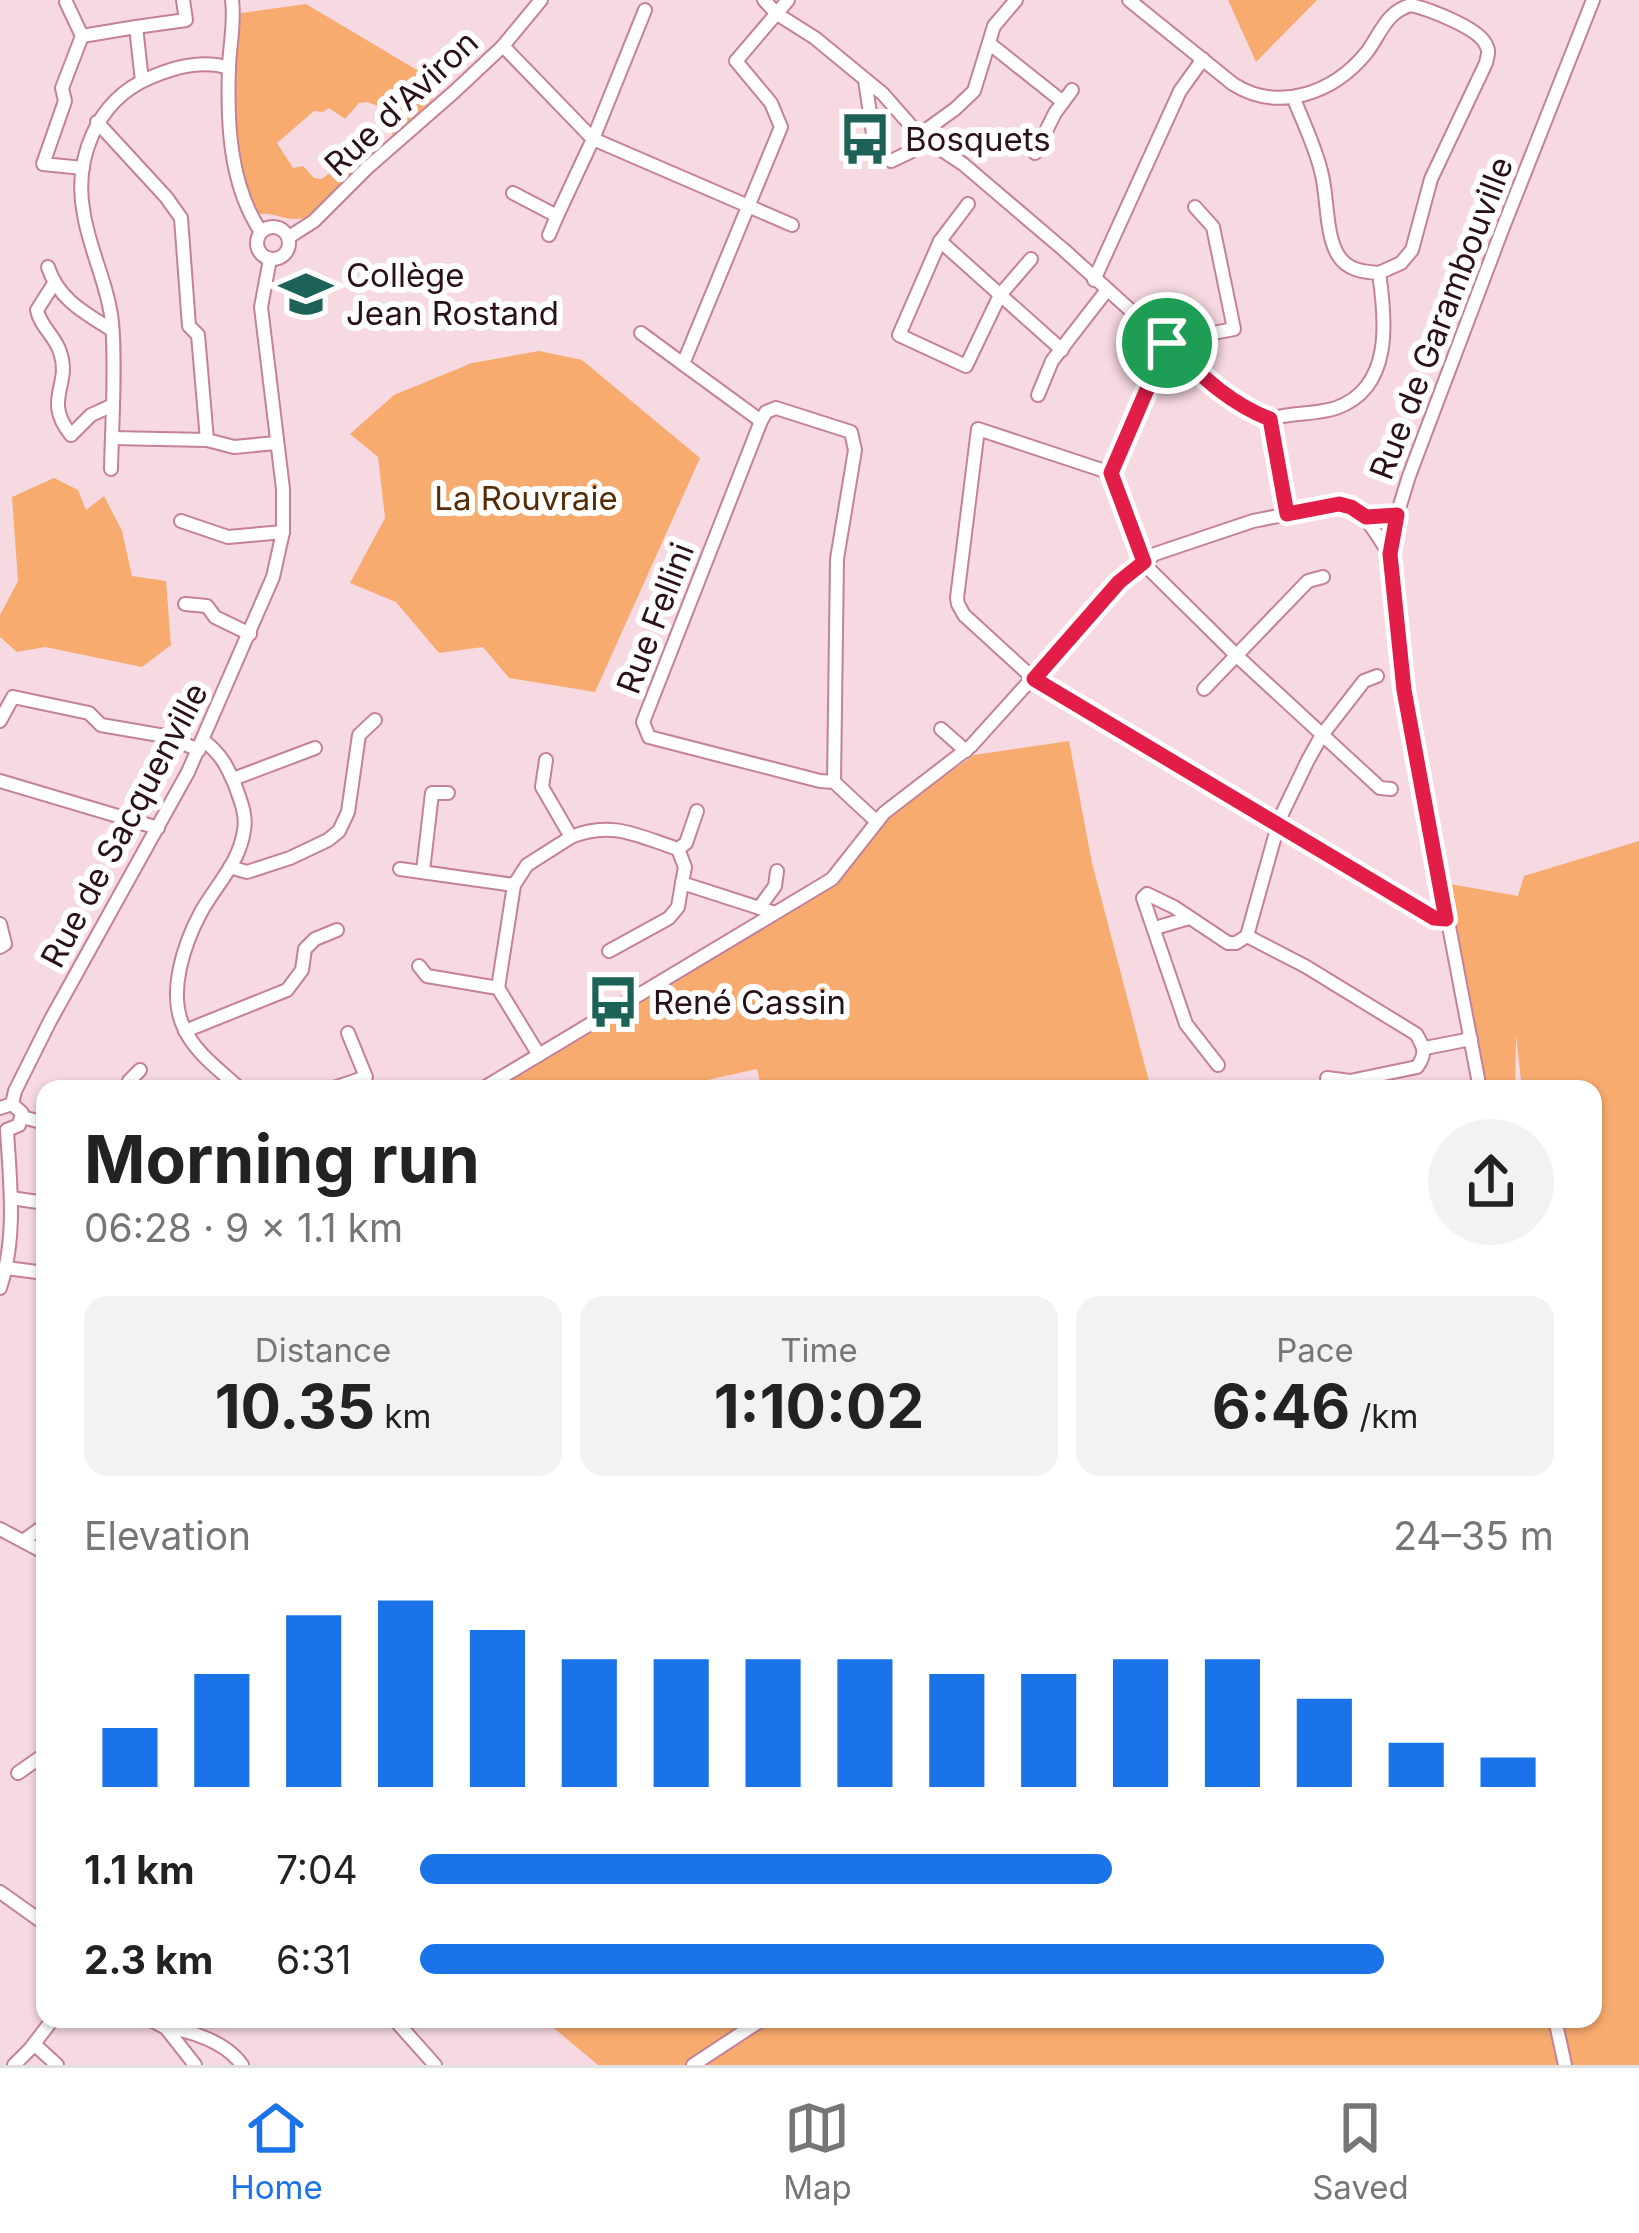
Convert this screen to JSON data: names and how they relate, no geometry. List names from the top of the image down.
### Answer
{
  "streets": {
    "street": [
      "Rue d'Aviron",
      "Rue de Garambouville",
      "Rue Fellini",
      "Rue de Sacquenville"
    ]
  },
  "crossings": [
    ["Rue d'Aviron", "Rue de Sacquenville"]
  ],
  "parks": ["La Rouvraie"],
  "places": {
    "bus stop": ["Bosquets", "René Cassin"],
    "school or university": ["Collège Jean Rostand"]
  },
  "page": {
    "heading": ["Morning run", "06:28 · 9 × 1.1 km"],
    "stats": [
      ["Distance", "10.35 km"],
      ["Time", "1:10:02"],
      ["Pace", "6:46 /km"]
    ],
    "chart": ["Elevation", "24–35 m"],
    "list": [
      {
        "name": "1.1 km",
        "note": "7:04"
      },
      {
        "name": "2.3 km",
        "note": "6:31"
      }
    ],
    "tabs": ["Home", "Map", "Saved"]
  }
}
